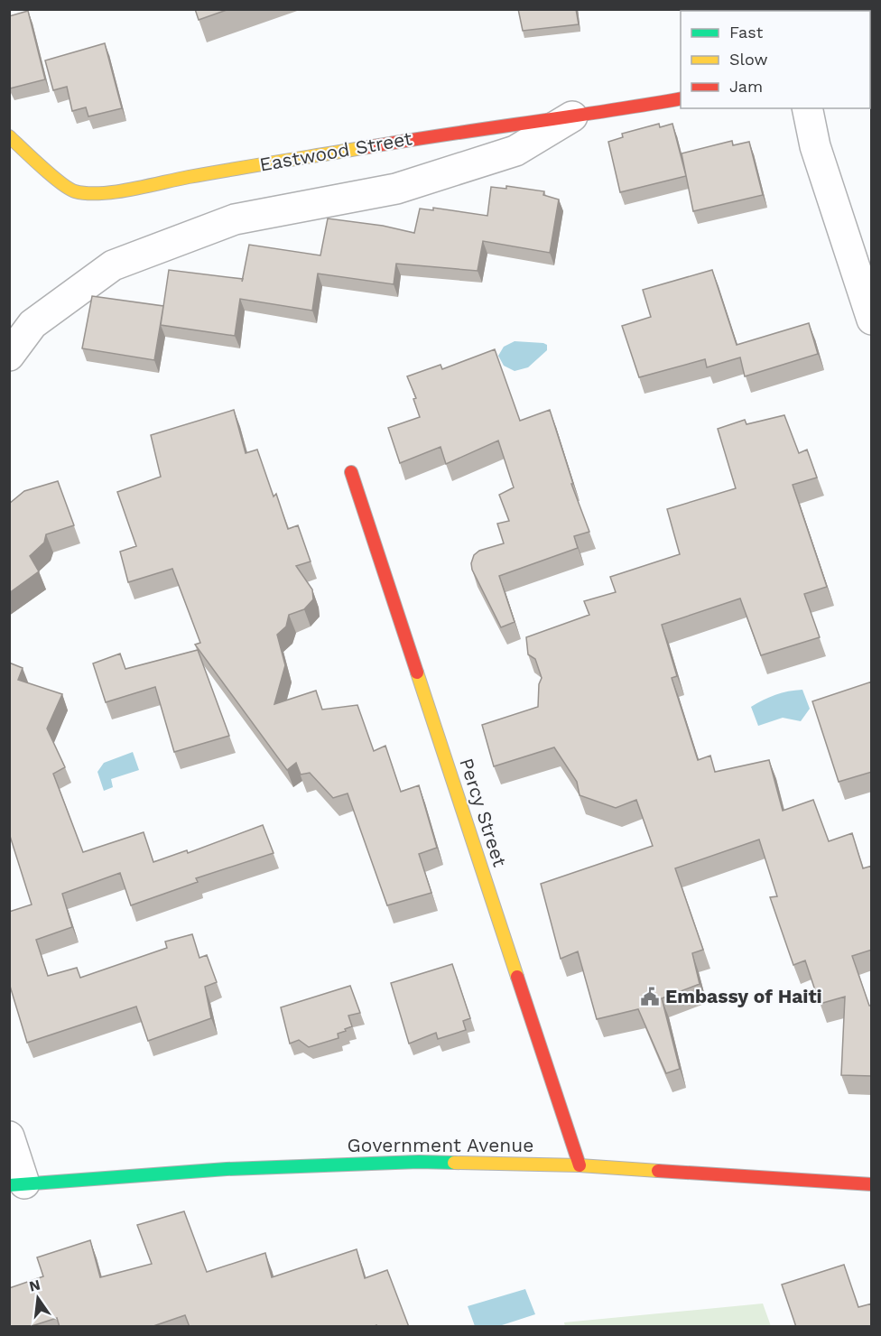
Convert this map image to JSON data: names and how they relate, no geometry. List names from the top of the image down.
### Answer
{
  "streets": {
    "street": ["Eastwood Street", "Percy Street", "Government Avenue"]
  },
  "crossings": [
    ["Percy Street", "Government Avenue"]
  ],
  "places": {
    "public building": ["Embassy of Haiti"]
  },
  "legend": ["Fast", "Slow", "Jam"],
  "north": "top"
}
